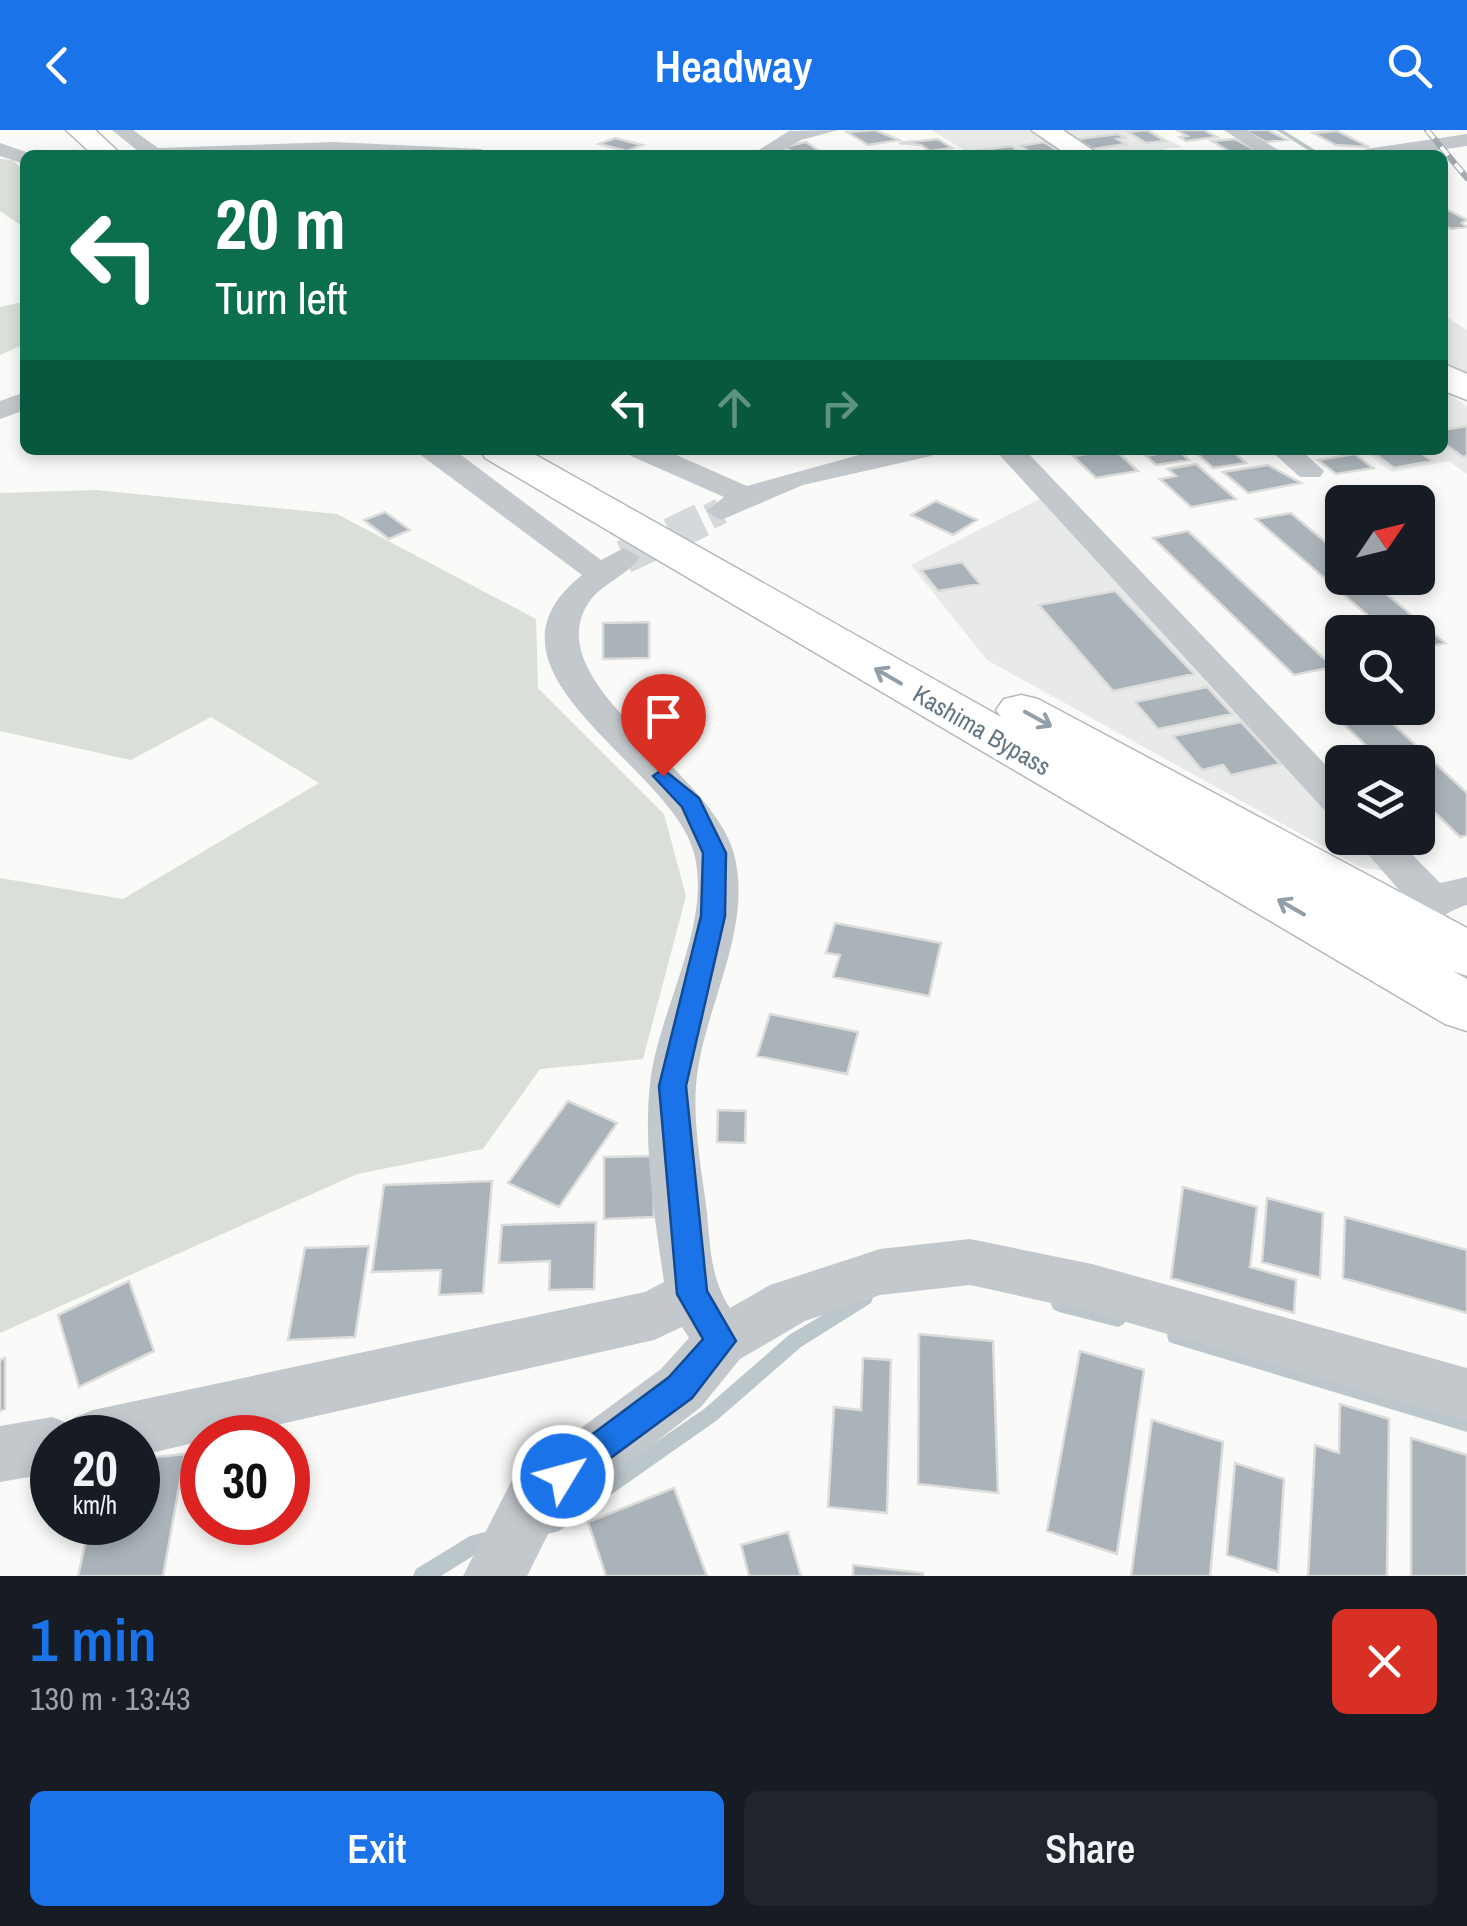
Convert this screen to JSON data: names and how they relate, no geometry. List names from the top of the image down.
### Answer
{
  "streets": {
    "highway": ["Kashima Bypass"]
  },
  "north": "top right",
  "page": {
    "header": "Headway",
    "turn": ["20 m", "Turn left"],
    "speed": "20 km/h",
    "limit": "30",
    "heading": ["1 min", "130 m · 13:43"],
    "buttons": ["Exit", "Share"]
  }
}
